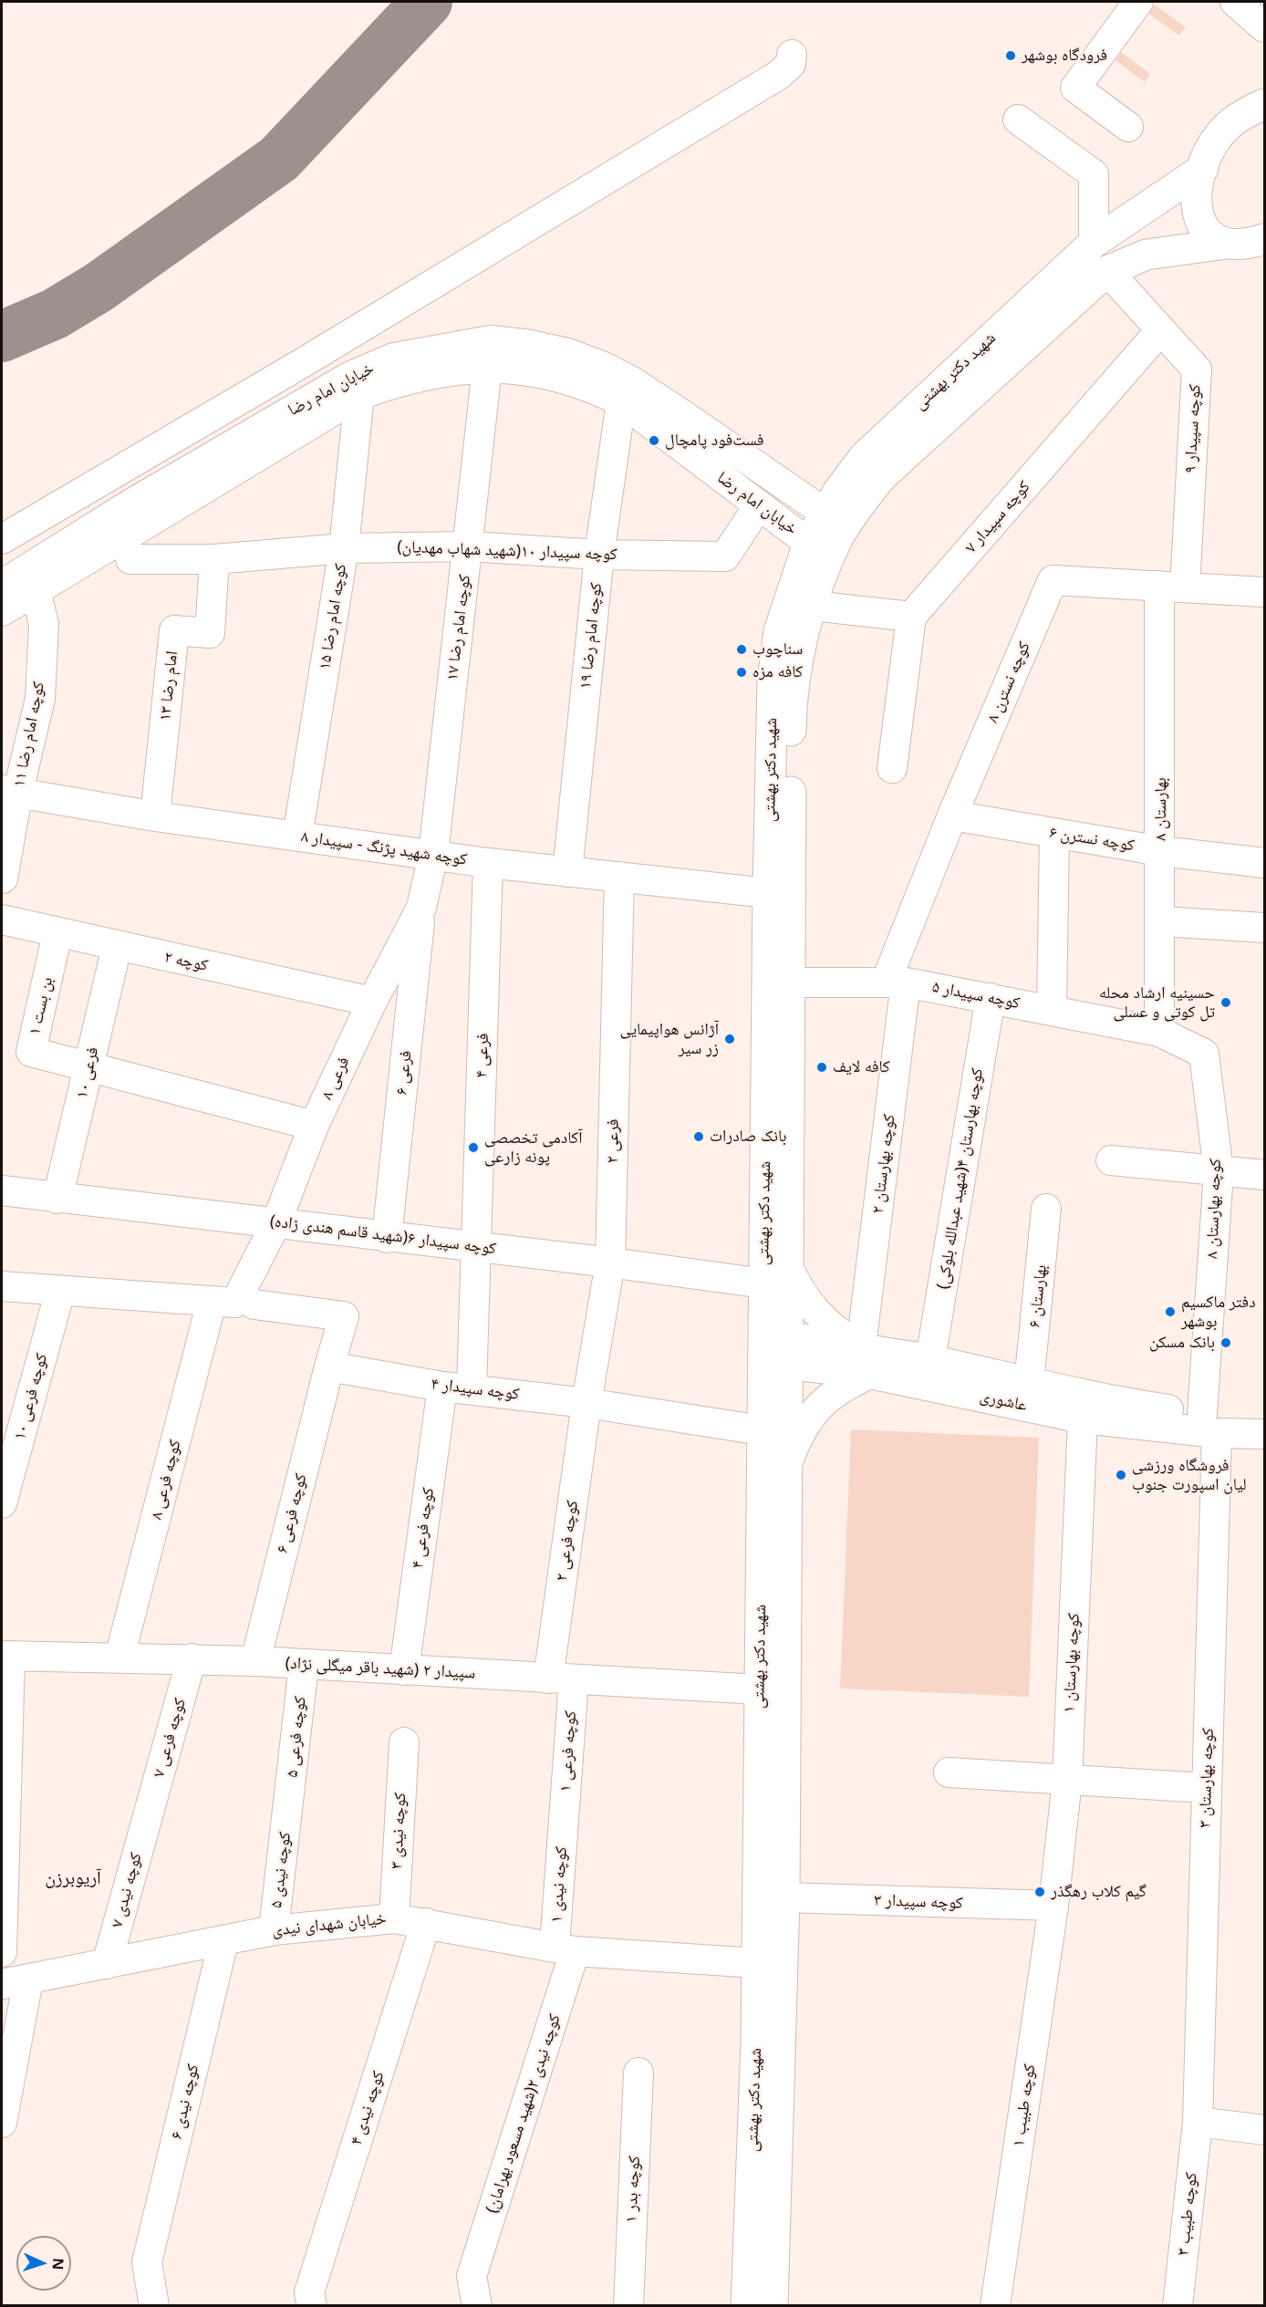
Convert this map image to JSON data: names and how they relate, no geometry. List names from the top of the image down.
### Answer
{
  "streets": {
    "main road": ["شهید دکتر بهشتی"],
    "street": [
      "خیابان امام رضا",
      "کوچه سپیدار ۹",
      "کوچه سپیدار ۷",
      "کوچه سپیدار ۱۰(شهید شهاب مهدیان)",
      "کوچه امام رضا ۱۵",
      "کوچه امام رضا ۱۷",
      "کوچه امام رضا ۱۹",
      "کوچه نسترن ۸",
      "امام رضا ۱۳",
      "کوچه امام رضا ۱۱",
      "بهارستان ۸",
      "کوچه نسترن ۶",
      "کوچه شهید پژنگ - سپیدار ۸",
      "کوچه ۲",
      "کوچه سپیدار ۵",
      "بن بست ۱",
      "فرعی ۴",
      "فرعی ۱۰",
      "فرعی ۶",
      "فرعی ۸",
      "فرعی ۲",
      "کوچه بهارستان ۲",
      "کوچه بهارستان ۴(شهید عبدالله بلوکی)",
      "کوچه بهارستان ۸",
      "کوچه سپیدار ۶(شهید قاسم هندی زاده)",
      "بهارستان ۶",
      "کوچه سپیدار ۴",
      "کوچه فرعی ۱۰",
      "عاشوری",
      "کوچه فرعی ۸",
      "کوچه فرعی ۶",
      "کوچه فرعی ۴",
      "کوچه فرعی ۲",
      "کوچه بهارستان ۱",
      "سپیدار ۲ (شهید باقر میگلی نژاد)",
      "کوچه فرعی ۵",
      "کوچه فرعی ۷",
      "کوچه فرعی ۱",
      "کوچه بهارستان ۳",
      "کوچه نیدی ۳",
      "کوچه نیدی ۵",
      "کوچه نیدی ۱",
      "کوچه نیدی ۷",
      "کوچه سپیدار ۳",
      "خیابان شهدای نیدی",
      "کوچه نیدی ۶",
      "کوچه طبیب ۱",
      "کوچه نیدی ۴",
      "کوچه نیدی ۲(شهید مسعود بهرامان)",
      "کوچه بدر ۱",
      "کوچه طبیب ۳"
    ]
  },
  "crossings": [
    ["شهید دکتر بهشتی", "خیابان امام رضا"],
    ["شهید دکتر بهشتی", "کوچه سپیدار ۹"],
    ["شهید دکتر بهشتی", "کوچه شهید پژنگ - سپیدار ۸"],
    ["شهید دکتر بهشتی", "کوچه سپیدار ۵"],
    ["شهید دکتر بهشتی", "کوچه سپیدار ۶(شهید قاسم هندی زاده)"],
    ["شهید دکتر بهشتی", "کوچه سپیدار ۴"],
    ["شهید دکتر بهشتی", "عاشوری"],
    ["شهید دکتر بهشتی", "سپیدار ۲ (شهید باقر میگلی نژاد)"],
    ["شهید دکتر بهشتی", "کوچه سپیدار ۳"],
    ["شهید دکتر بهشتی", "خیابان شهدای نیدی"],
    ["خیابان امام رضا", "کوچه سپیدار ۱۰(شهید شهاب مهدیان)"],
    ["خیابان امام رضا", "کوچه امام رضا ۱۵"],
    ["خیابان امام رضا", "کوچه امام رضا ۱۷"],
    ["خیابان امام رضا", "کوچه امام رضا ۱۹"],
    ["خیابان امام رضا", "کوچه امام رضا ۱۱"],
    ["کوچه سپیدار ۹", "کوچه نسترن ۸"],
    ["کوچه سپیدار ۹", "بهارستان ۸"],
    ["کوچه سپیدار ۱۰(شهید شهاب مهدیان)", "کوچه امام رضا ۱۵"],
    ["کوچه سپیدار ۱۰(شهید شهاب مهدیان)", "کوچه امام رضا ۱۷"],
    ["کوچه سپیدار ۱۰(شهید شهاب مهدیان)", "کوچه امام رضا ۱۹"],
    ["کوچه سپیدار ۱۰(شهید شهاب مهدیان)", "امام رضا ۱۳"],
    ["کوچه امام رضا ۱۵", "کوچه شهید پژنگ - سپیدار ۸"],
    ["کوچه امام رضا ۱۷", "کوچه شهید پژنگ - سپیدار ۸"],
    ["کوچه امام رضا ۱۷", "فرعی ۸"],
    ["کوچه امام رضا ۱۹", "کوچه شهید پژنگ - سپیدار ۸"],
    ["کوچه نسترن ۸", "بهارستان ۸"],
    ["کوچه نسترن ۸", "کوچه نسترن ۶"],
    ["کوچه نسترن ۸", "کوچه سپیدار ۵"],
    ["کوچه نسترن ۸", "کوچه بهارستان ۲"],
    ["امام رضا ۱۳", "کوچه شهید پژنگ - سپیدار ۸"],
    ["کوچه امام رضا ۱۱", "کوچه شهید پژنگ - سپیدار ۸"],
    ["بهارستان ۸", "کوچه نسترن ۶"],
    ["بهارستان ۸", "کوچه سپیدار ۵"],
    ["بهارستان ۸", "کوچه بهارستان ۸"],
    ["کوچه شهید پژنگ - سپیدار ۸", "فرعی ۴"],
    ["کوچه شهید پژنگ - سپیدار ۸", "فرعی ۸"],
    ["کوچه شهید پژنگ - سپیدار ۸", "فرعی ۲"],
    ["کوچه ۲", "بن بست ۱"],
    ["کوچه ۲", "فرعی ۱۰"],
    ["کوچه ۲", "فرعی ۸"],
    ["کوچه سپیدار ۵", "کوچه بهارستان ۲"],
    ["کوچه سپیدار ۵", "کوچه بهارستان ۴(شهید عبدالله بلوکی)"],
    ["کوچه سپیدار ۵", "کوچه بهارستان ۸"],
    ["بن بست ۱", "فرعی ۱۰"],
    ["فرعی ۴", "کوچه سپیدار ۶(شهید قاسم هندی زاده)"],
    ["فرعی ۱۰", "کوچه سپیدار ۶(شهید قاسم هندی زاده)"],
    ["فرعی ۶", "فرعی ۸"],
    ["فرعی ۶", "کوچه سپیدار ۶(شهید قاسم هندی زاده)"],
    ["فرعی ۸", "کوچه سپیدار ۶(شهید قاسم هندی زاده)"],
    ["فرعی ۸", "کوچه فرعی ۸"],
    ["فرعی ۲", "کوچه سپیدار ۶(شهید قاسم هندی زاده)"],
    ["فرعی ۲", "کوچه سپیدار ۴"],
    ["فرعی ۲", "کوچه فرعی ۲"],
    ["کوچه بهارستان ۲", "عاشوری"],
    ["کوچه بهارستان ۴(شهید عبدالله بلوکی)", "عاشوری"],
    ["کوچه بهارستان ۸", "عاشوری"],
    ["کوچه بهارستان ۸", "کوچه بهارستان ۳"],
    ["کوچه سپیدار ۶(شهید قاسم هندی زاده)", "عاشوری"],
    ["بهارستان ۶", "عاشوری"],
    ["کوچه سپیدار ۴", "کوچه فرعی ۶"],
    ["کوچه سپیدار ۴", "کوچه فرعی ۴"],
    ["کوچه سپیدار ۴", "کوچه فرعی ۲"],
    ["عاشوری", "کوچه بهارستان ۱"],
    ["عاشوری", "کوچه بهارستان ۳"],
    ["کوچه فرعی ۸", "سپیدار ۲ (شهید باقر میگلی نژاد)"],
    ["کوچه فرعی ۶", "سپیدار ۲ (شهید باقر میگلی نژاد)"],
    ["کوچه فرعی ۴", "سپیدار ۲ (شهید باقر میگلی نژاد)"],
    ["کوچه فرعی ۲", "سپیدار ۲ (شهید باقر میگلی نژاد)"],
    ["کوچه فرعی ۲", "کوچه فرعی ۱"],
    ["کوچه بهارستان ۱", "کوچه سپیدار ۳"],
    ["کوچه بهارستان ۱", "کوچه طبیب ۱"],
    ["سپیدار ۲ (شهید باقر میگلی نژاد)", "کوچه فرعی ۵"],
    ["سپیدار ۲ (شهید باقر میگلی نژاد)", "کوچه فرعی ۷"],
    ["سپیدار ۲ (شهید باقر میگلی نژاد)", "کوچه فرعی ۱"],
    ["کوچه فرعی ۵", "کوچه نیدی ۵"],
    ["کوچه فرعی ۷", "کوچه نیدی ۷"],
    ["کوچه فرعی ۱", "کوچه نیدی ۱"],
    ["کوچه بهارستان ۳", "کوچه طبیب ۳"],
    ["کوچه نیدی ۳", "خیابان شهدای نیدی"],
    ["کوچه نیدی ۵", "خیابان شهدای نیدی"],
    ["کوچه نیدی ۱", "خیابان شهدای نیدی"],
    ["کوچه نیدی ۱", "کوچه نیدی ۲(شهید مسعود بهرامان)"],
    ["کوچه نیدی ۷", "خیابان شهدای نیدی"],
    ["کوچه سپیدار ۳", "کوچه طبیب ۱"],
    ["خیابان شهدای نیدی", "کوچه نیدی ۶"],
    ["خیابان شهدای نیدی", "کوچه نیدی ۴"],
    ["خیابان شهدای نیدی", "کوچه نیدی ۲(شهید مسعود بهرامان)"]
  ],
  "districts": ["آریو‌برزن"],
  "places": [
    "فرودگاه بوشهر",
    "فست‌فود پامچال",
    "سناچوب",
    "کافه مزه",
    "حسینیه ارشاد محله تل کوتی و عسلی",
    "آژانس هواپیمایی زر سیر",
    "کافه لایف",
    "بانک صادرات",
    "آکادمی تخصصی پونه زارعی",
    "دفتر ماکسیم بوشهر",
    "بانک مسکن",
    "فروشگاه ورزشی لیان اسپورت جنوب",
    "گیم کلاب رهگذر"
  ],
  "north": "right"
}
